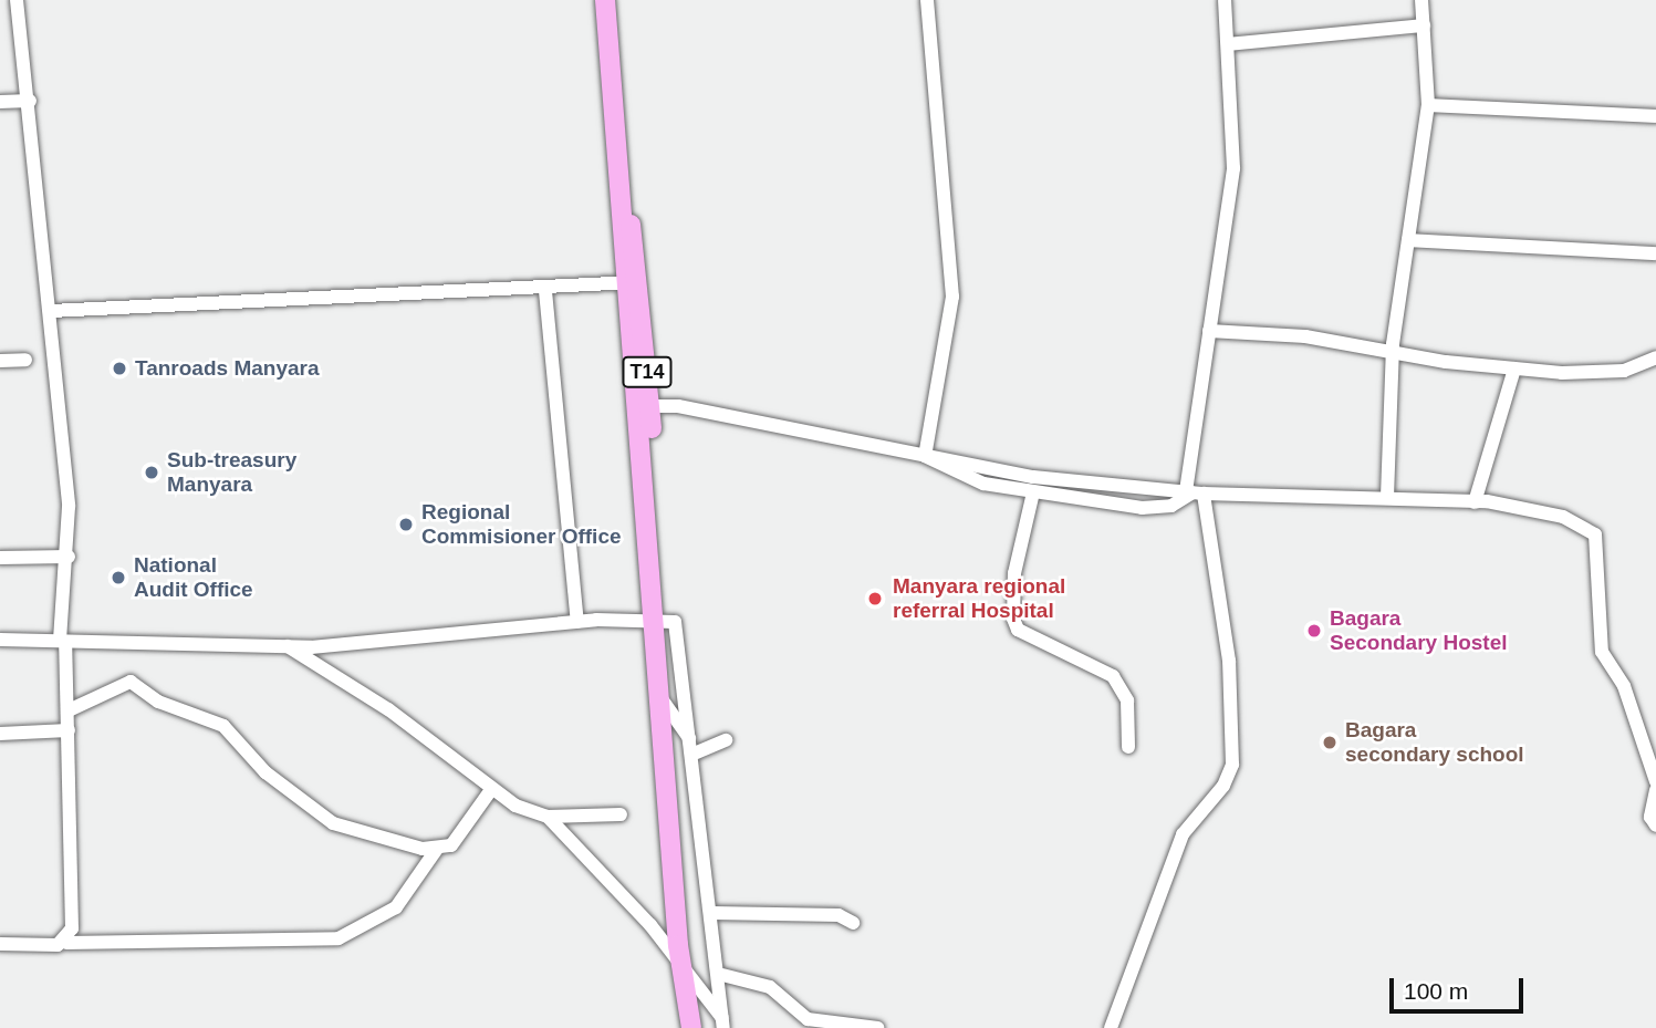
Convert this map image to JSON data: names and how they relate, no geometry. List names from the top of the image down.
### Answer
{
  "streets": {
    "highway": ["T14"]
  },
  "places": [
    "Tanroads Manyara",
    "Sub-treasury Manyara",
    "Regional Commisioner Office",
    "National Audit Office",
    "Manyara regional referral Hospital",
    "Bagara Secondary Hostel",
    "Bagara secondary school"
  ],
  "scale_bar": "100 m"
}
